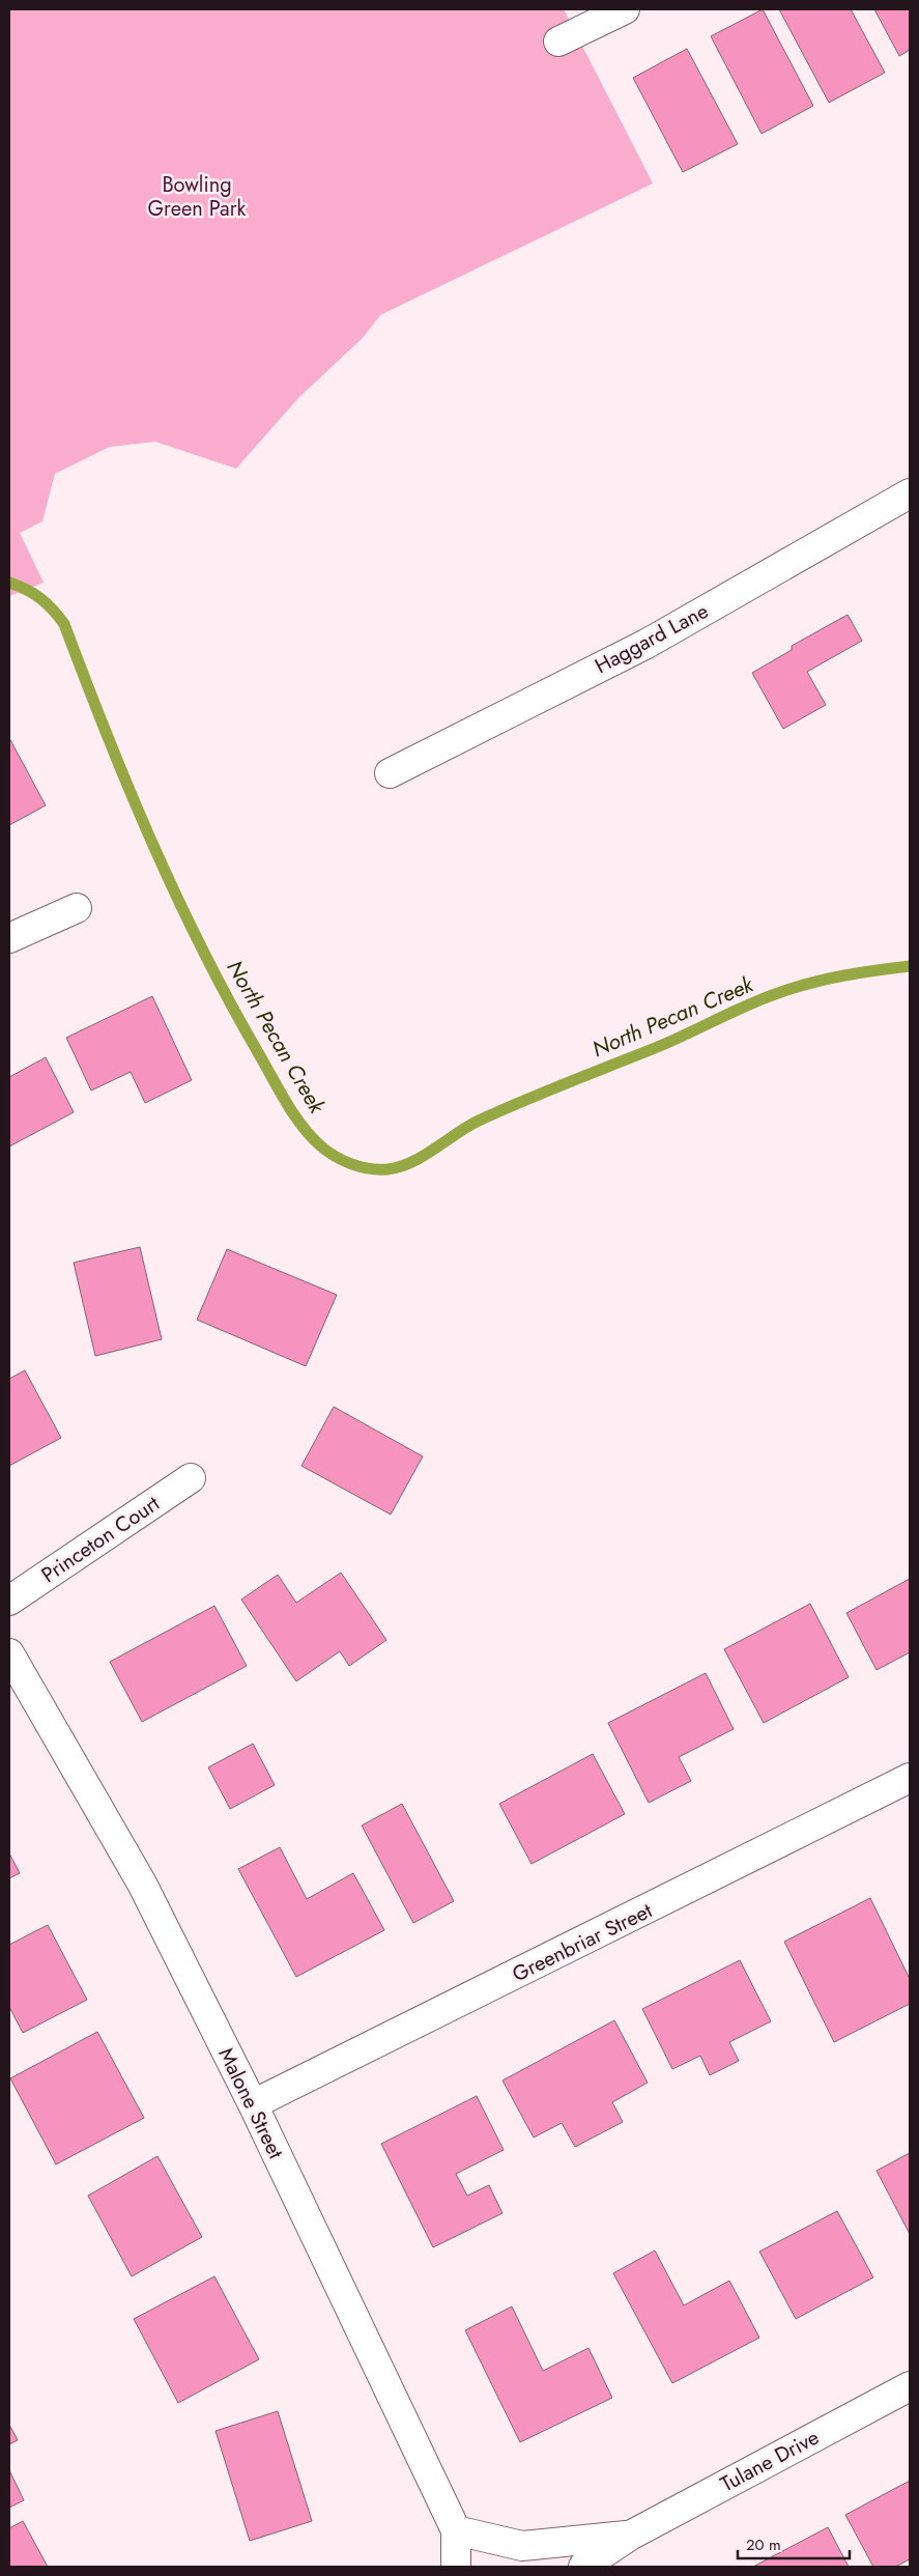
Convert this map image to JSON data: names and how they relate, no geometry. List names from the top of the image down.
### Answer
{
  "streets": {
    "street": [
      "Haggard Lane",
      "Princeton Court",
      "Greenbriar Street",
      "Malone Street",
      "Tulane Drive"
    ]
  },
  "crossings": [
    ["Greenbriar Street", "Malone Street"],
    ["Malone Street", "Tulane Drive"]
  ],
  "water": ["North Pecan Creek"],
  "parks": ["Bowling Green Park"],
  "scale_bar": "20 m"
}
